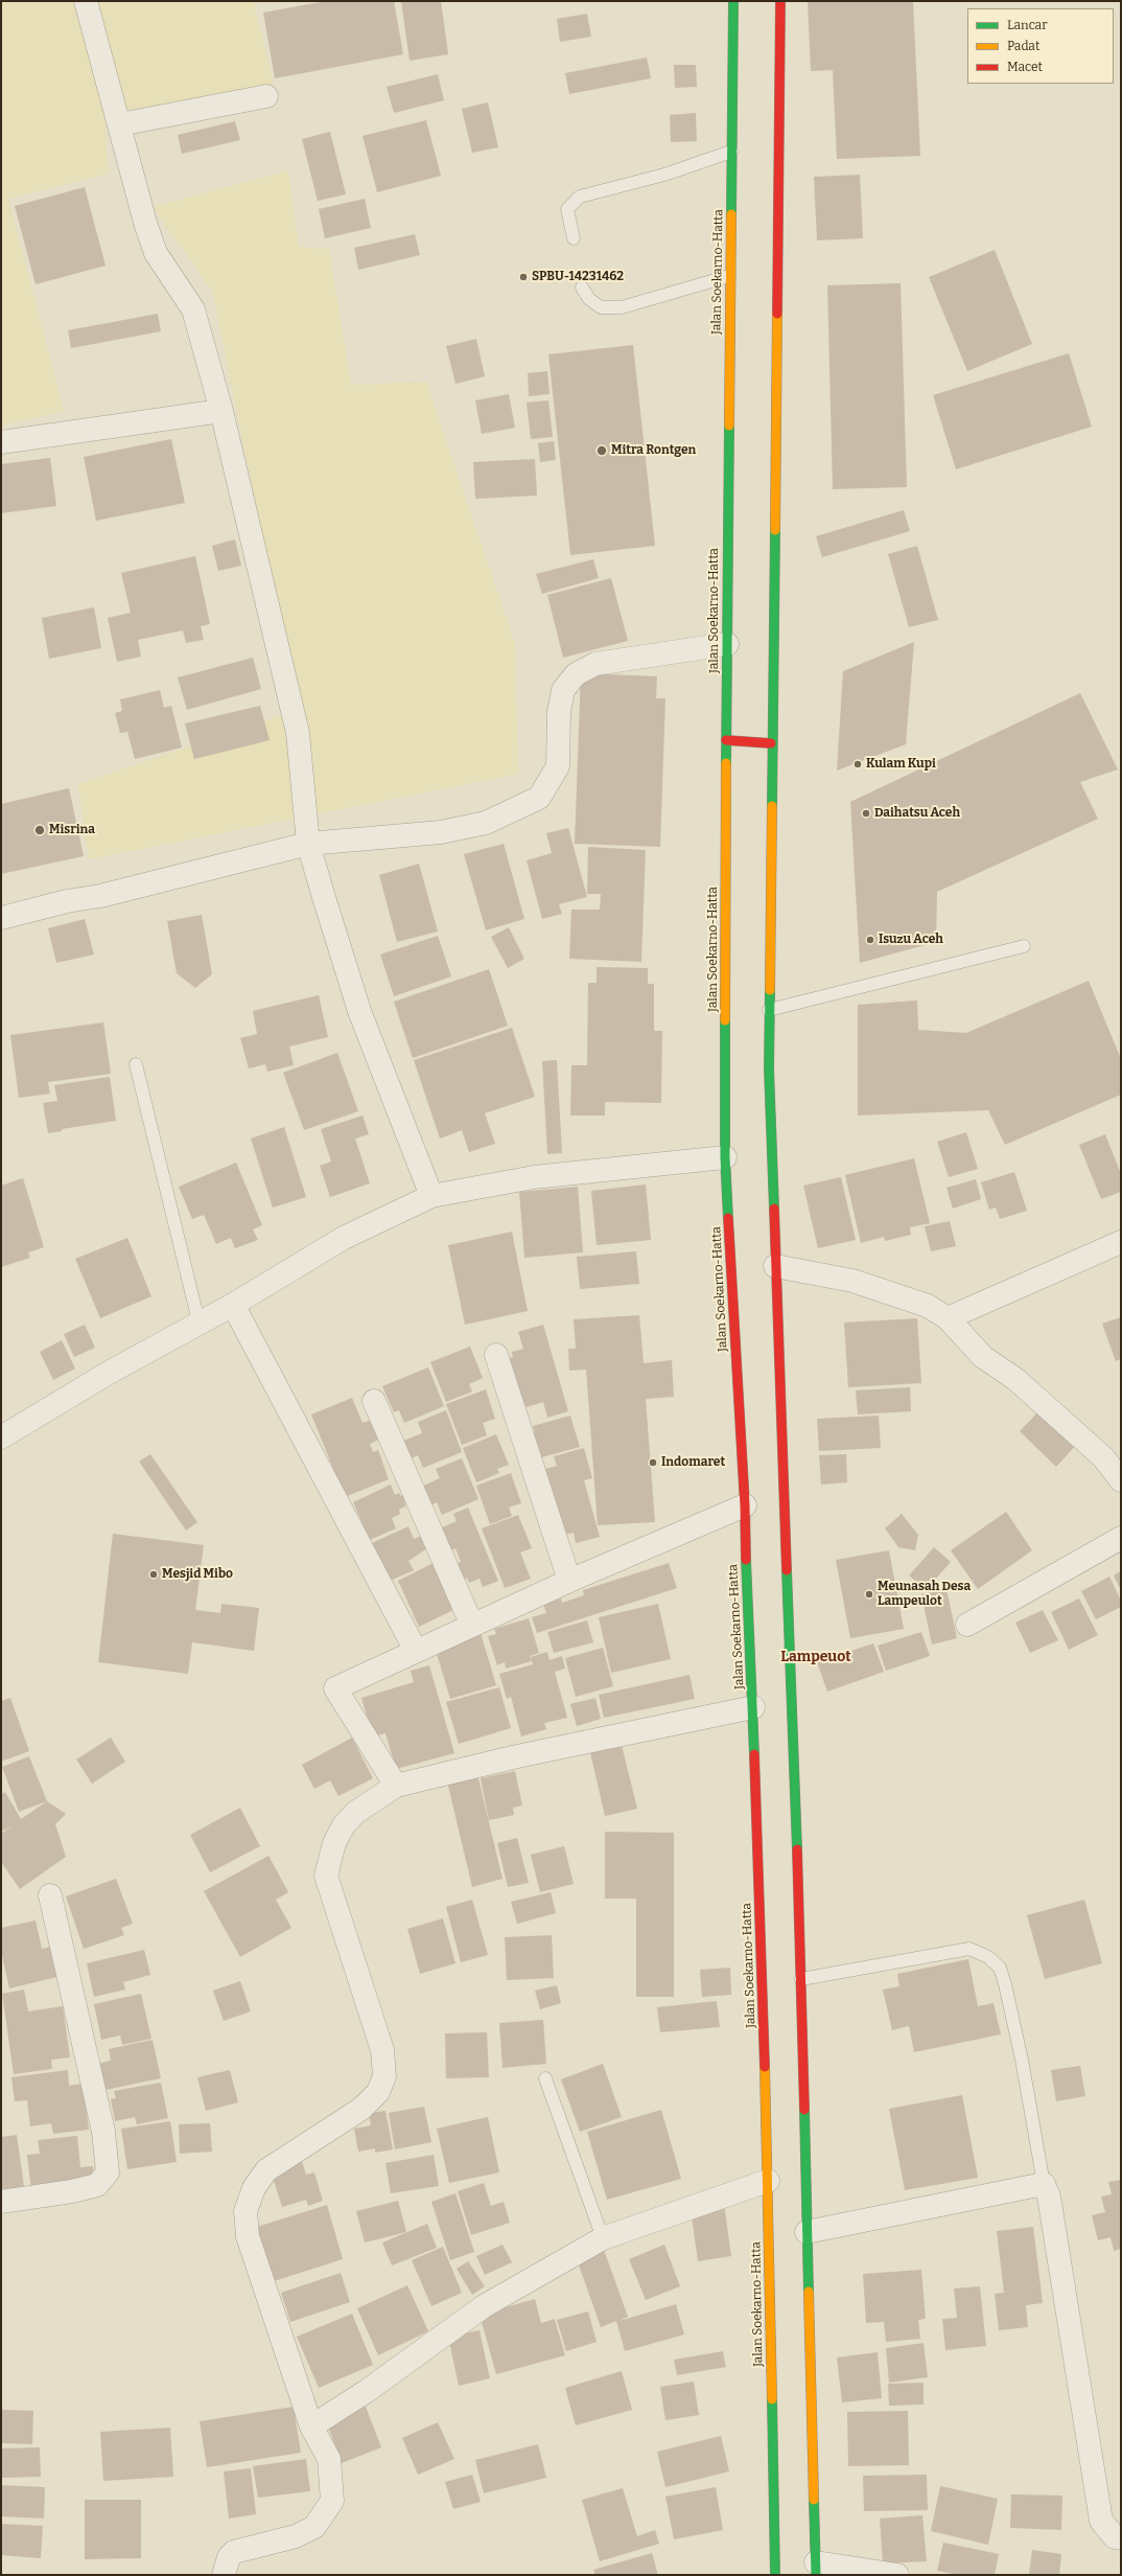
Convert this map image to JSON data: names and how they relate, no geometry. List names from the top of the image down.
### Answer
{
  "streets": {
    "highway": ["Jalan Soekarno-Hatta"]
  },
  "districts": ["Lampeuot"],
  "places": [
    "SPBU-14231462",
    "Mitra Rontgen",
    "Kulam Kupi",
    "Daihatsu Aceh",
    "Misrina",
    "Isuzu Aceh",
    "Indomaret",
    "Mesjid Mibo",
    "Meunasah Desa Lampeulot"
  ],
  "legend": ["Lancar", "Padat", "Macet"]
}
